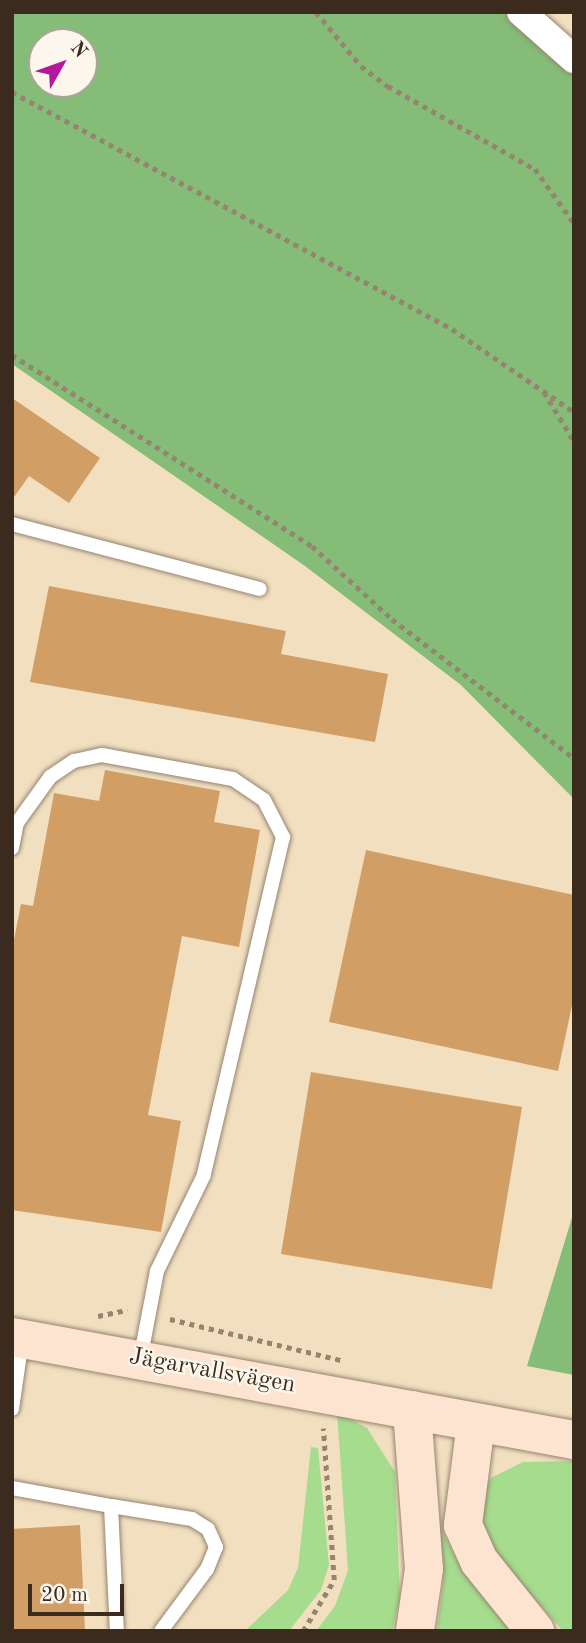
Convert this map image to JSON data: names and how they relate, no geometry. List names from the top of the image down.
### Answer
{
  "streets": {
    "street": ["Jägarvallsvägen"]
  },
  "scale_bar": "20 m",
  "north": "top right"
}
